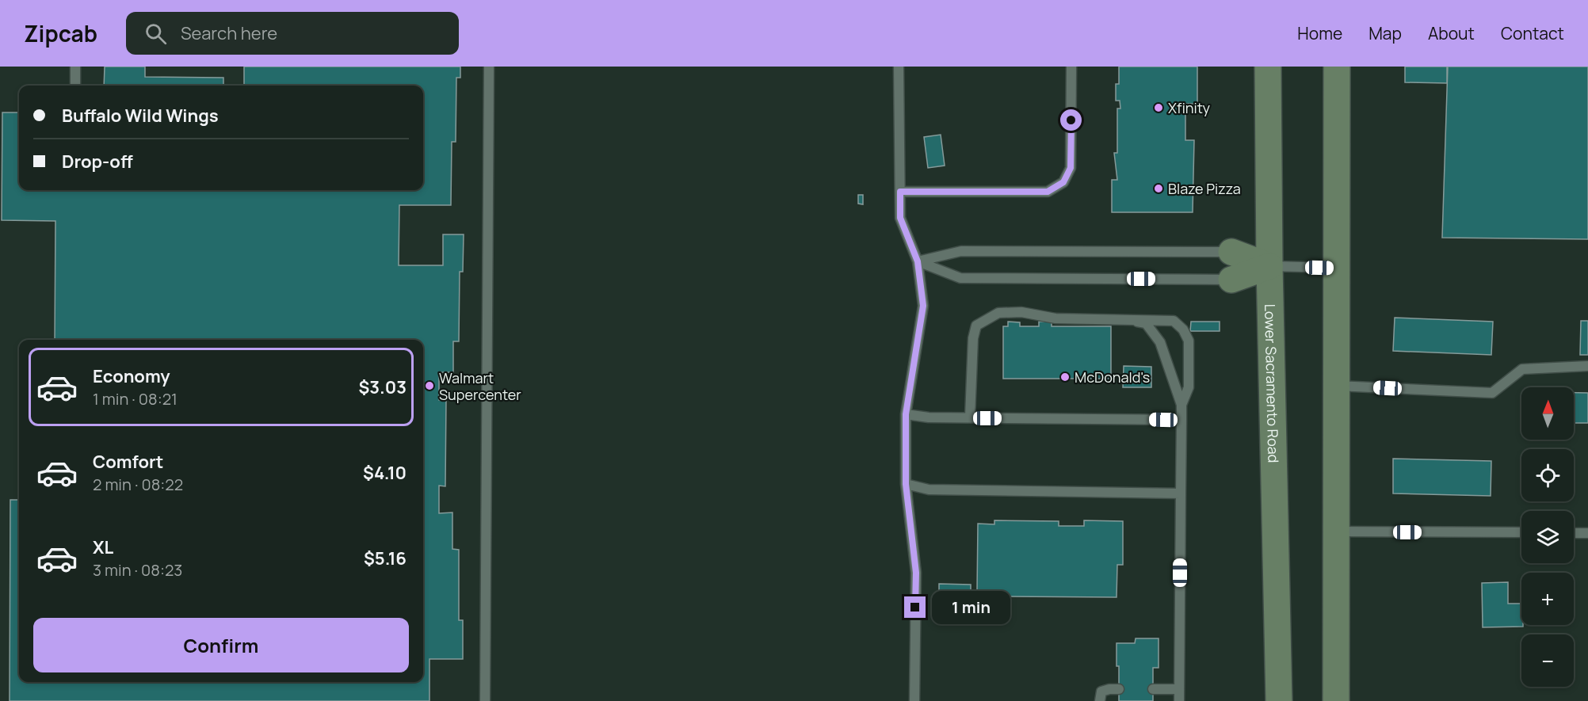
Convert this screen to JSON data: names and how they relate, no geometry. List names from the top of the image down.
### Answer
{
  "streets": {
    "main road": ["Lower Sacramento Road"]
  },
  "places": [
    "Xfinity",
    "Blaze Pizza",
    "McDonald's",
    "Walmart Supercenter"
  ],
  "north": "top",
  "page": {
    "header": "Zipcab",
    "search": "Search here",
    "nav": [
      "Home",
      "Map",
      "About",
      "Contact"
    ],
    "banner": ["Buffalo Wild Wings", "Drop-off"],
    "list": [
      {
        "name": "Economy",
        "note": "1 min · 08:21",
        "value": "$3.03"
      },
      {
        "name": "Comfort",
        "note": "2 min · 08:22",
        "value": "$4.10"
      },
      {
        "name": "XL",
        "note": "3 min · 08:23",
        "value": "$5.16"
      }
    ],
    "map_buttons": ["+", "−"],
    "bubble": "1 min",
    "buttons": "Confirm"
  }
}
